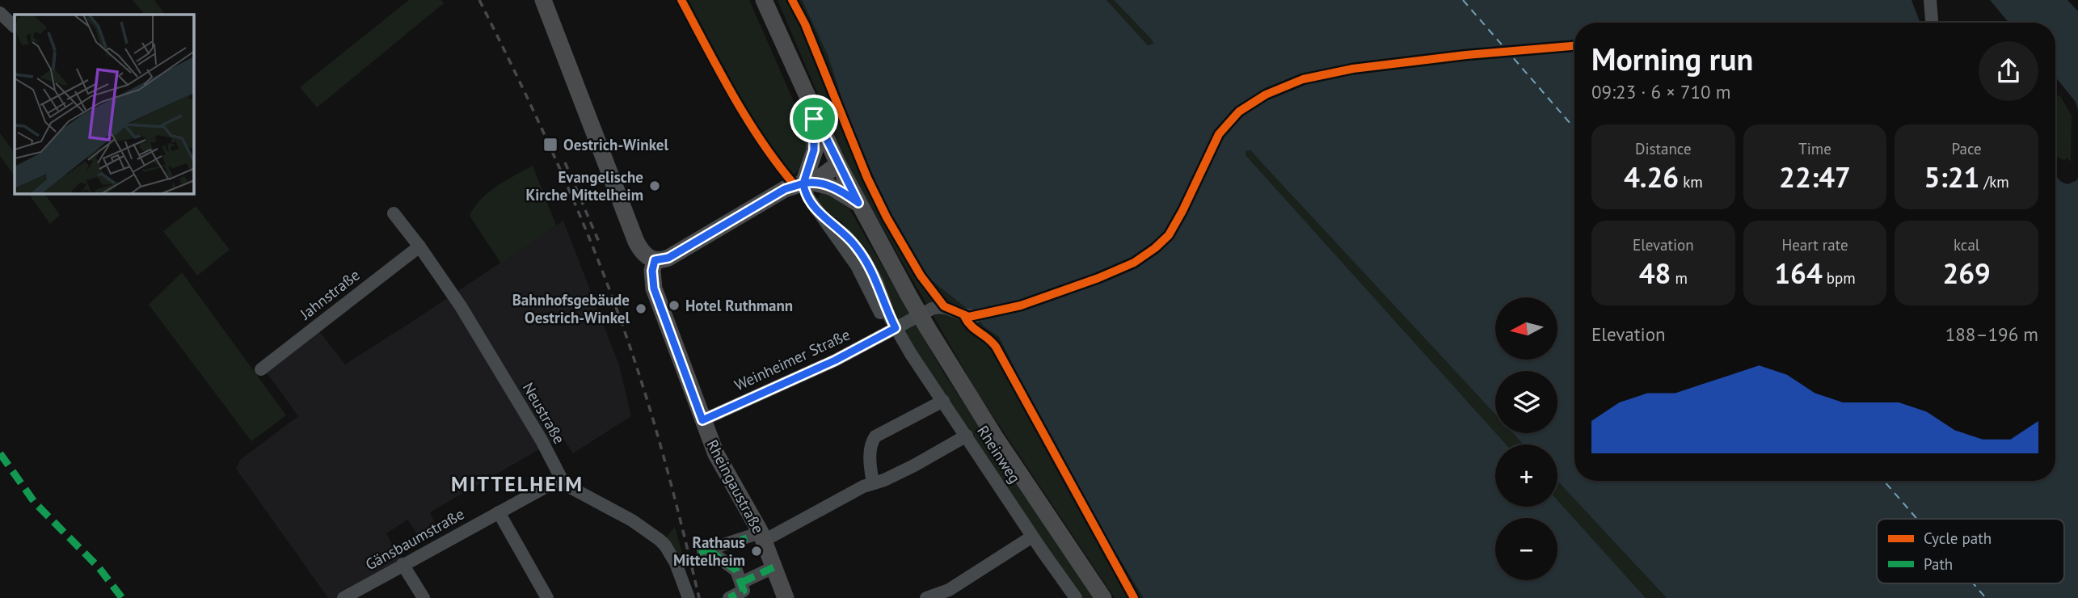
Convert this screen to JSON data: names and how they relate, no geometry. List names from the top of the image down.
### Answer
{
  "streets": {
    "main road": ["Rheingaustraße"],
    "street": [
      "Jahnstraße",
      "Weinheimer Straße",
      "Neustraße",
      "Rheinweg",
      "Gänsbaumstraße"
    ]
  },
  "crossings": [
    ["Jahnstraße", "Neustraße"],
    ["Weinheimer Straße", "Rheinweg"],
    ["Weinheimer Straße", "Rheingaustraße"],
    ["Neustraße", "Gänsbaumstraße"]
  ],
  "districts": ["MITTELHEIM"],
  "places": {
    "transit": ["Oestrich-Winkel"],
    "other": [
      "Evangelische Kirche Mittelheim",
      "Hotel Ruthmann",
      "Bahnhofsgebäude Oestrich-Winkel",
      "Rathaus Mittelheim"
    ]
  },
  "legend": ["Cycle path", "Path"],
  "north": "left",
  "page": {
    "heading": ["Morning run", "09:23 · 6 × 710 m"],
    "stats": [
      ["Distance", "4.26 km"],
      ["Time", "22:47"],
      ["Pace", "5:21 /km"],
      ["Elevation", "48 m"],
      ["Heart rate", "164 bpm"],
      ["kcal", "269"]
    ],
    "map_buttons": ["+", "−"],
    "chart": ["Elevation", "188–196 m"]
  }
}
